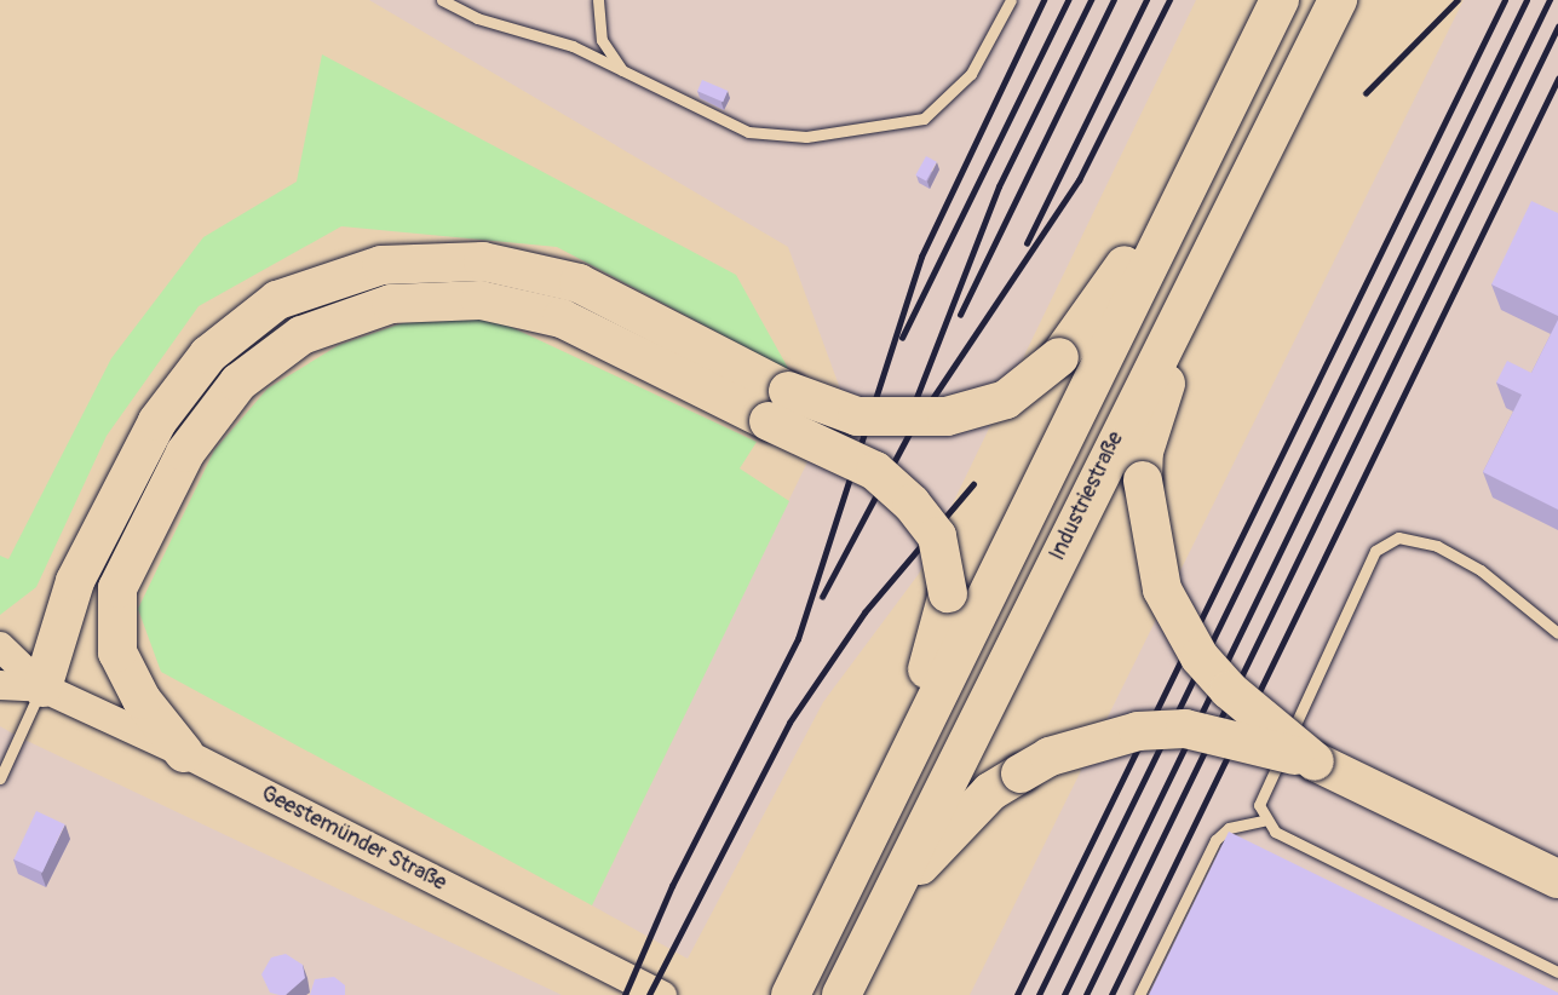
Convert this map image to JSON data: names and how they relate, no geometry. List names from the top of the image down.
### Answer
{
  "streets": {
    "highway": ["Industriestraße"],
    "street": ["Geestemünder Straße"]
  }
}
